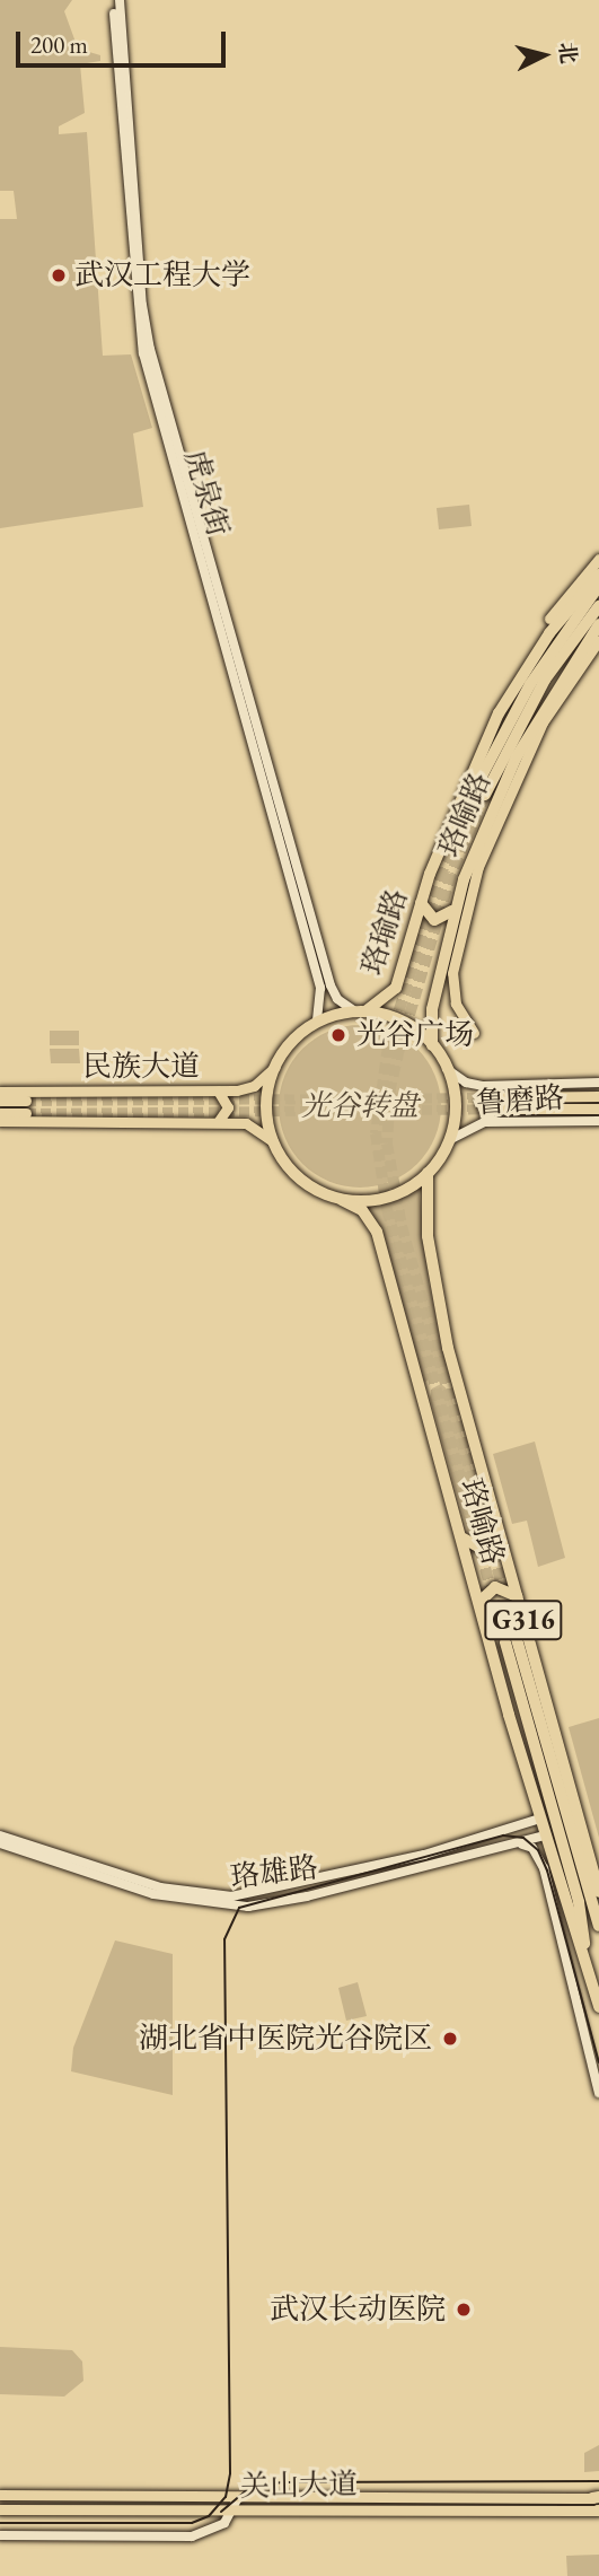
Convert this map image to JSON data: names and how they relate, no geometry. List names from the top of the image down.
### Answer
{
  "streets": {
    "highway": ["珞喻路", "珞瑜路", "G316"],
    "main road": [
      "虎泉街",
      "民族大道",
      "鲁磨路",
      "珞雄路",
      "关山大道"
    ]
  },
  "crossings": [
    ["珞喻路", "珞瑜路"],
    ["珞喻路", "民族大道"],
    ["珞喻路", "鲁磨路"],
    ["珞喻路", "珞雄路"],
    ["珞瑜路", "民族大道"],
    ["珞瑜路", "鲁磨路"],
    ["民族大道", "鲁磨路"]
  ],
  "parks": ["光谷转盘"],
  "places": [
    "武汉工程大学",
    "光谷广场",
    "湖北省中医院光谷院区",
    "武汉长动医院"
  ],
  "scale_bar": "200 m",
  "north": "right"
}
